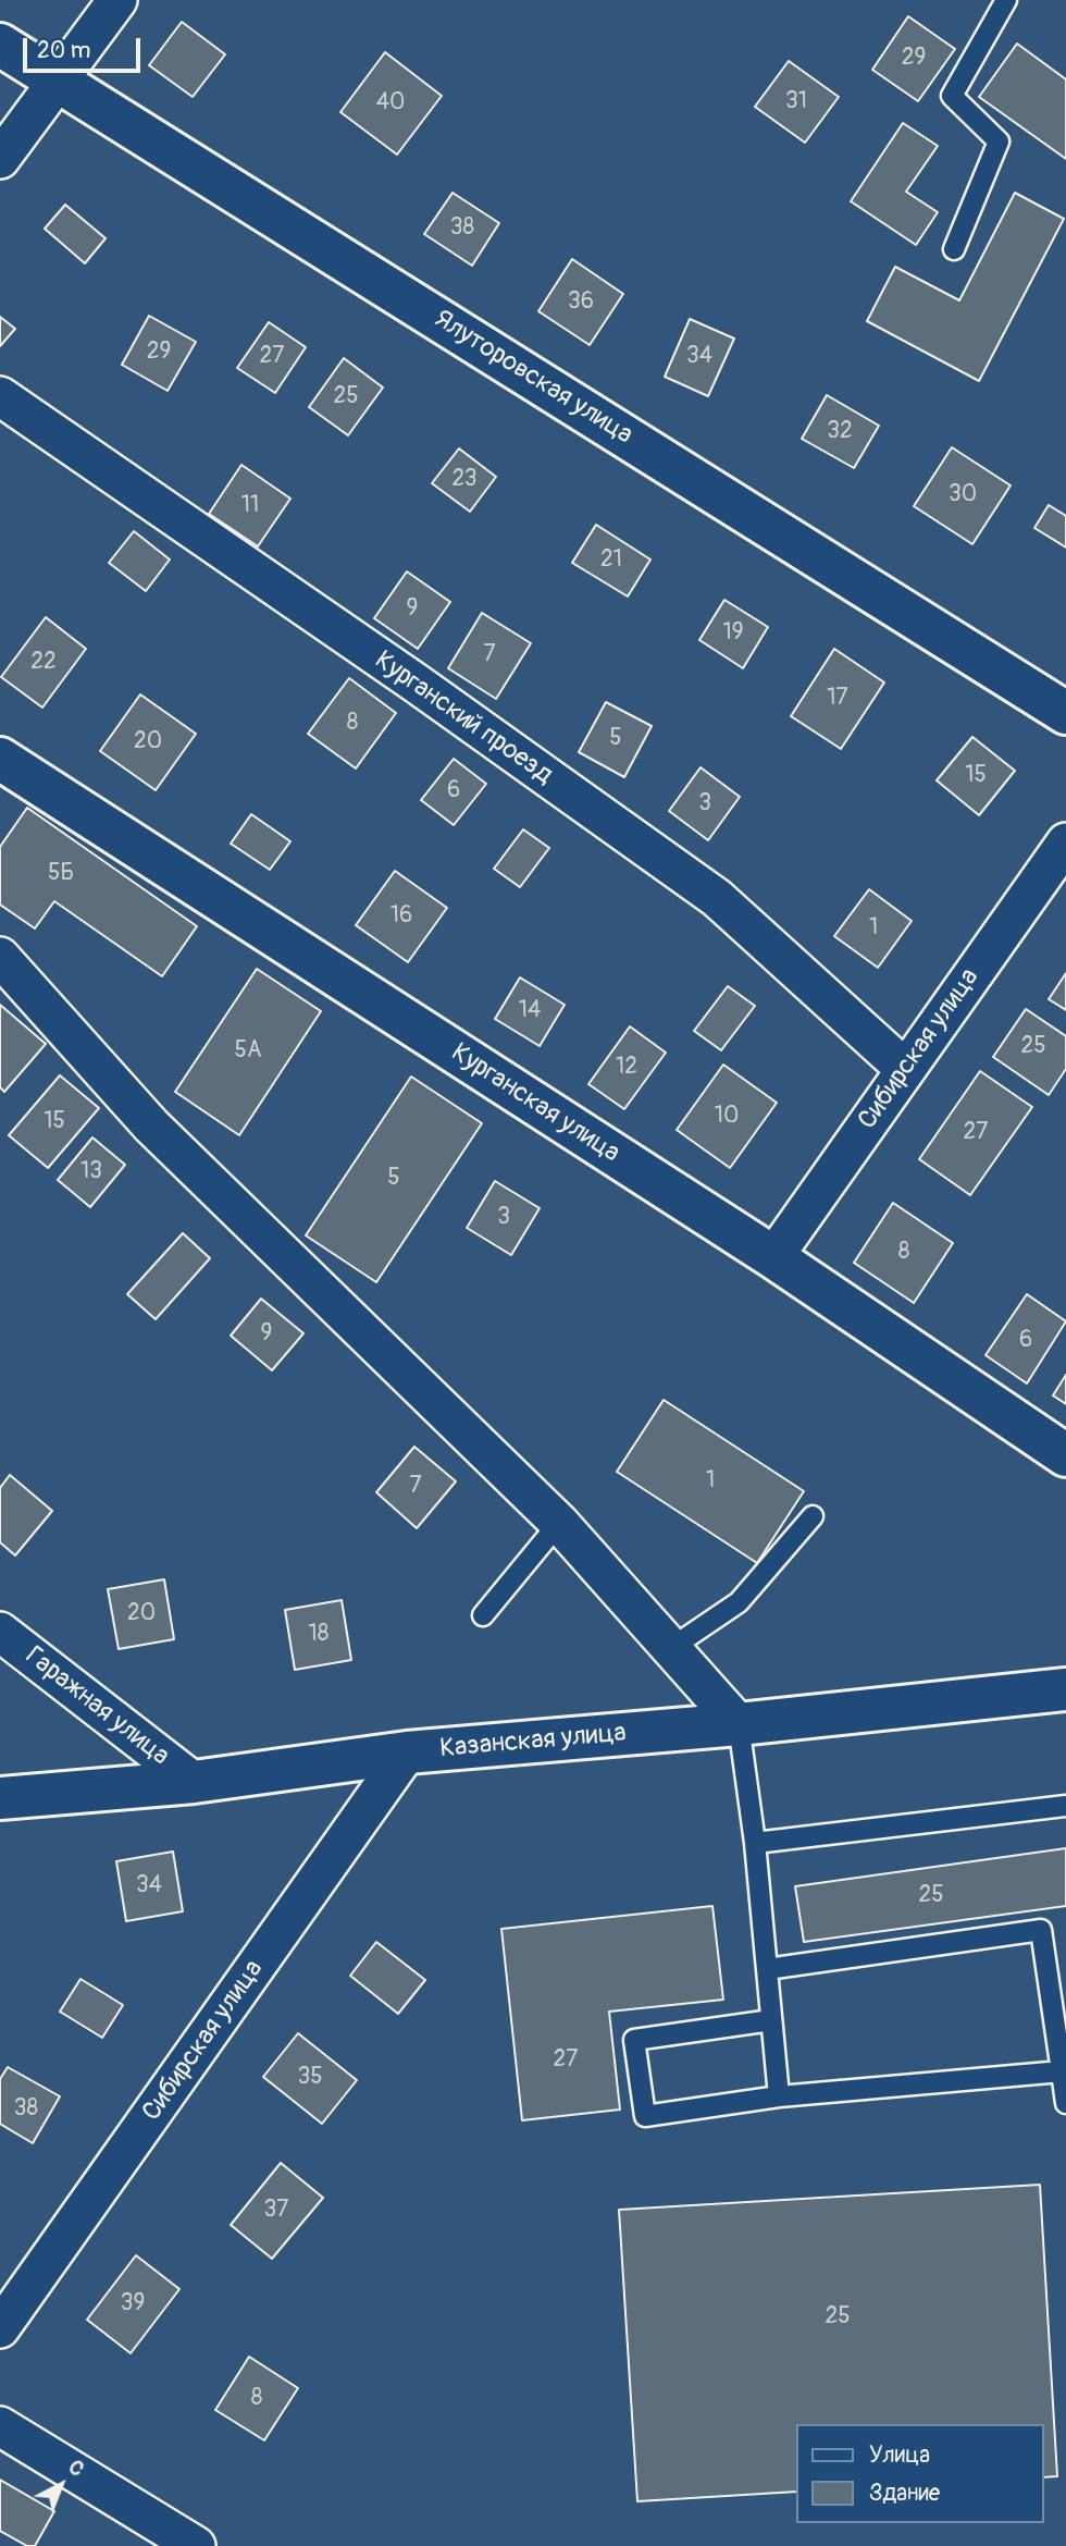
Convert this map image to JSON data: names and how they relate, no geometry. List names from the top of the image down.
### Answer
{
  "streets": {
    "main road": ["Ялуторовская улица", "Курганская улица", "Казанская улица"],
    "street": ["Курганский проезд", "Сибирская улица", "Гаражная улица"]
  },
  "crossings": [
    ["Курганский проезд", "Сибирская улица"],
    ["Сибирская улица", "Курганская улица"],
    ["Сибирская улица", "Казанская улица"],
    ["Гаражная улица", "Казанская улица"]
  ],
  "house_numbers": [
    "29",
    "31",
    "40",
    "38",
    "36",
    "29",
    "27",
    "34",
    "25",
    "32",
    "23",
    "30",
    "11",
    "21",
    "9",
    "19",
    "7",
    "22",
    "17",
    "8",
    "5",
    "20",
    "15",
    "6",
    "3",
    "5Б",
    "16",
    "1",
    "14",
    "25",
    "5А",
    "12",
    "10",
    "15",
    "27",
    "13",
    "5",
    "3",
    "8",
    "9",
    "6",
    "1",
    "7",
    "20",
    "18",
    "34",
    "25",
    "27",
    "35",
    "38",
    "37",
    "39",
    "25",
    "8"
  ],
  "legend": ["Улица", "Здание"],
  "scale_bar": "20 m",
  "north": "top right"
}
